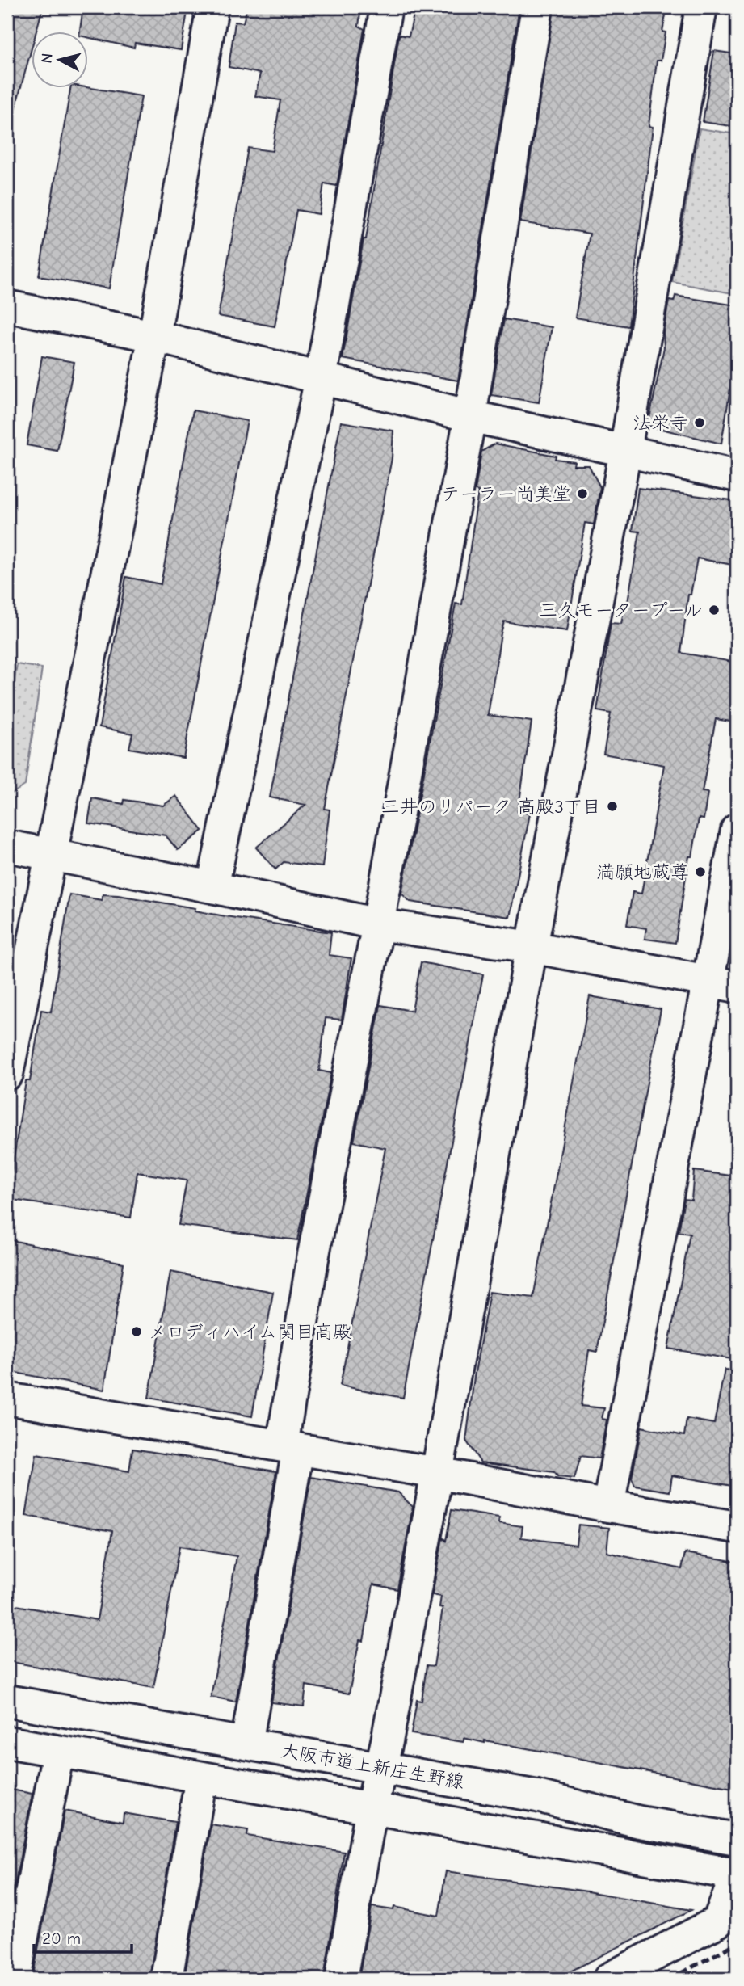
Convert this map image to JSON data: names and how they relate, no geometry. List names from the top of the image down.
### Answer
{
  "streets": {
    "street": ["大阪市道上新庄生野線"]
  },
  "places": [
    "法栄寺",
    "テーラー尚美堂",
    "三久モータープール",
    "三井のリパーク 高殿3丁目",
    "満願地蔵尊",
    "メロディハイム関目高殿"
  ],
  "scale_bar": "20 m",
  "north": "left"
}
